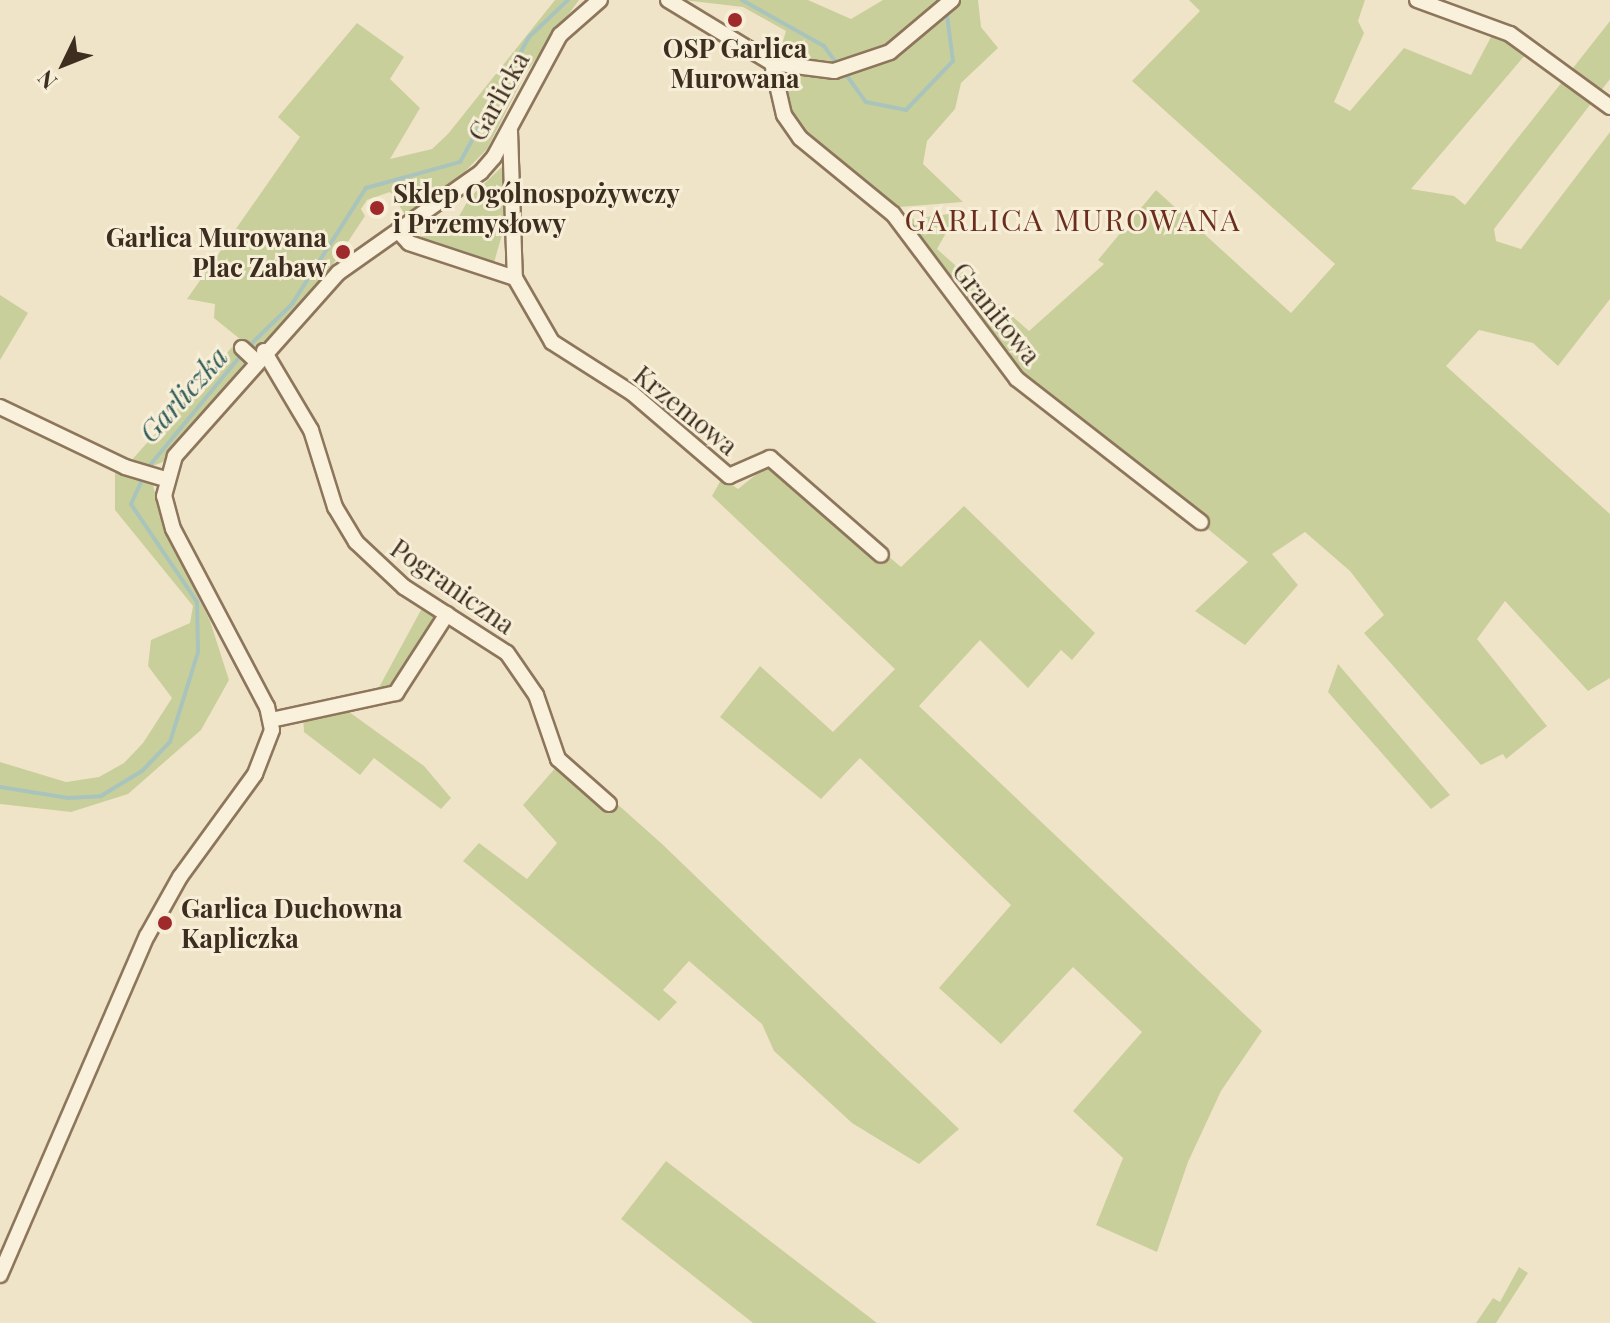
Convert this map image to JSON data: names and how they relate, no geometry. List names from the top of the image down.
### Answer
{
  "streets": {
    "street": [
      "Garlicka",
      "Granitowa",
      "Krzemowa",
      "Pograniczna"
    ]
  },
  "crossings": [
    ["Garlicka", "Krzemowa"],
    ["Garlicka", "Pograniczna"]
  ],
  "districts": ["GARLICA MUROWANA"],
  "water": ["Garliczka"],
  "places": [
    "OSP Garlica Murowana",
    "Sklep Ogólnospożywczy i Przemysłowy",
    "Garlica Murowana Plac Zabaw",
    "Garlica Duchowna Kapliczka"
  ],
  "north": "bottom left"
}
